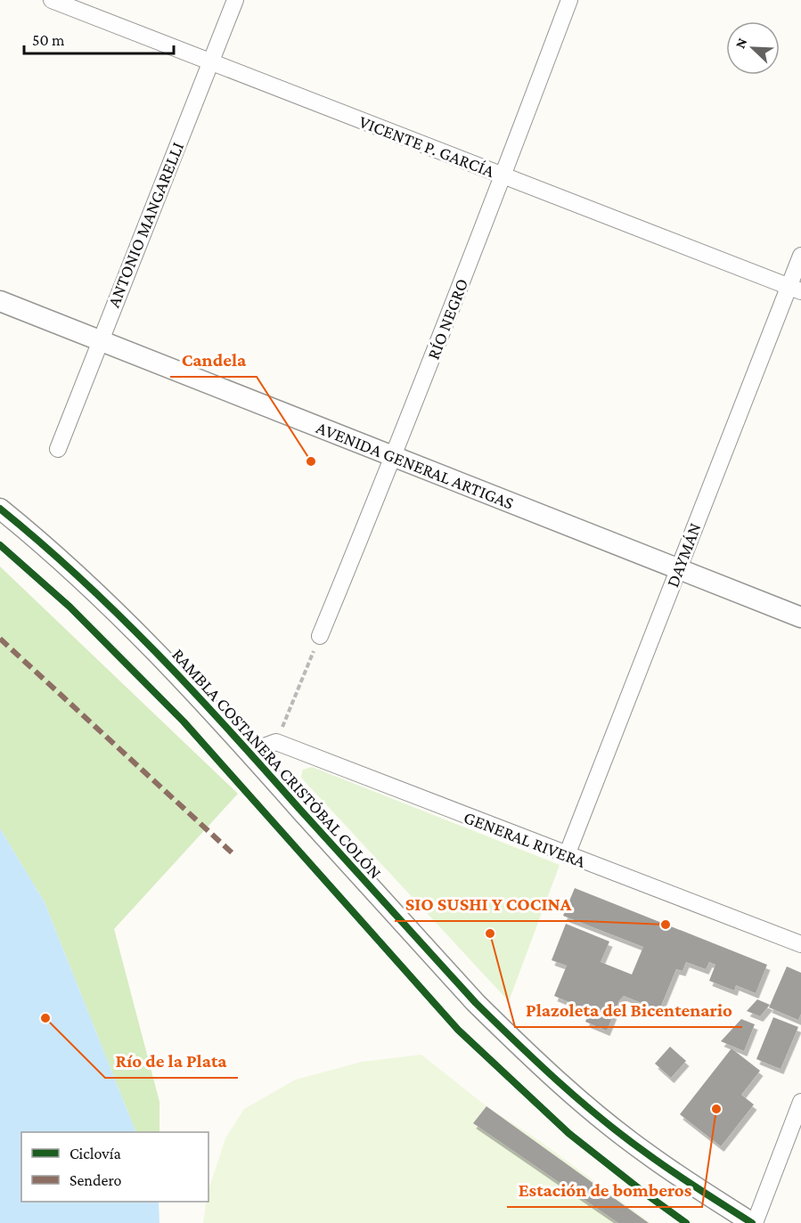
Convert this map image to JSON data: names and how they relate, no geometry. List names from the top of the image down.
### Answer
{
  "streets": {
    "street": [
      "VICENTE P. GARCÍA",
      "ANTONIO MANGARELLI",
      "RÍO NEGRO",
      "AVENIDA GENERAL ARTIGAS",
      "DAYMÁN",
      "RAMBLA COSTANERA CRISTÓBAL COLÓN",
      "GENERAL RIVERA"
    ]
  },
  "crossings": [
    ["VICENTE P. GARCÍA", "ANTONIO MANGARELLI"],
    ["VICENTE P. GARCÍA", "RÍO NEGRO"],
    ["VICENTE P. GARCÍA", "DAYMÁN"],
    ["ANTONIO MANGARELLI", "AVENIDA GENERAL ARTIGAS"],
    ["RÍO NEGRO", "AVENIDA GENERAL ARTIGAS"],
    ["AVENIDA GENERAL ARTIGAS", "DAYMÁN"],
    ["DAYMÁN", "GENERAL RIVERA"]
  ],
  "places": [
    "Candela",
    "SIO SUSHI Y COCINA",
    "Plazoleta del Bicentenario",
    "Río de la Plata",
    "Estación de bomberos"
  ],
  "legend": ["Ciclovía", "Sendero"],
  "scale_bar": "50 m",
  "north": "top left"
}
